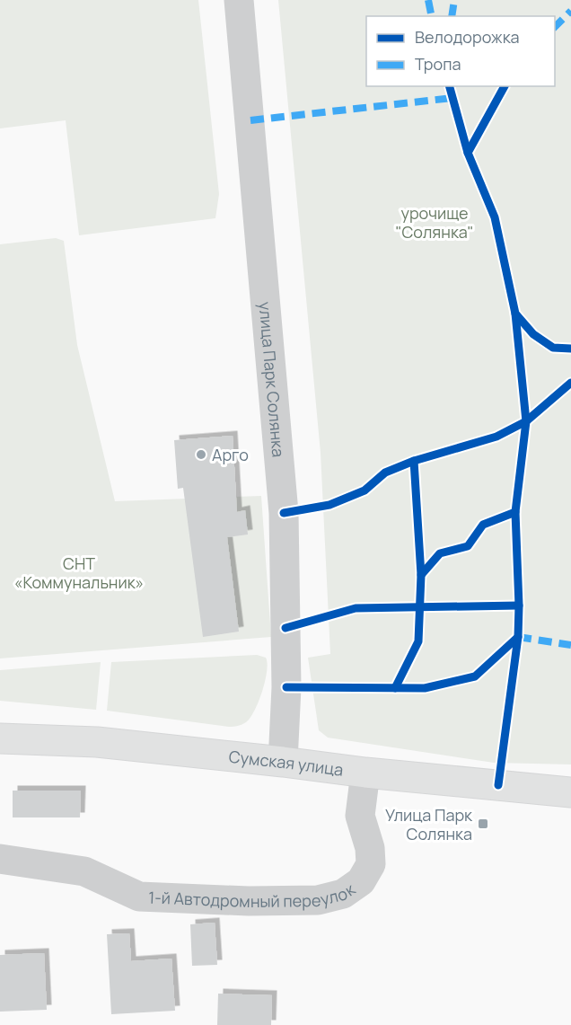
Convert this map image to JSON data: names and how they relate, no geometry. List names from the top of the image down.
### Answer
{
  "streets": {
    "main road": ["Сумская улица"],
    "street": ["улица Парк Солянка", "1-й Автодромный переулок"]
  },
  "crossings": [
    ["улица Парк Солянка", "Сумская улица"],
    ["Сумская улица", "1-й Автодромный переулок"]
  ],
  "parks": ["урочище \"Солянка\"", "СНТ «Коммунальник»"],
  "places": {
    "other": ["Арго"],
    "transit": ["Улица Парк Солянка"]
  },
  "legend": ["Велодорожка", "Тропа"]
}
